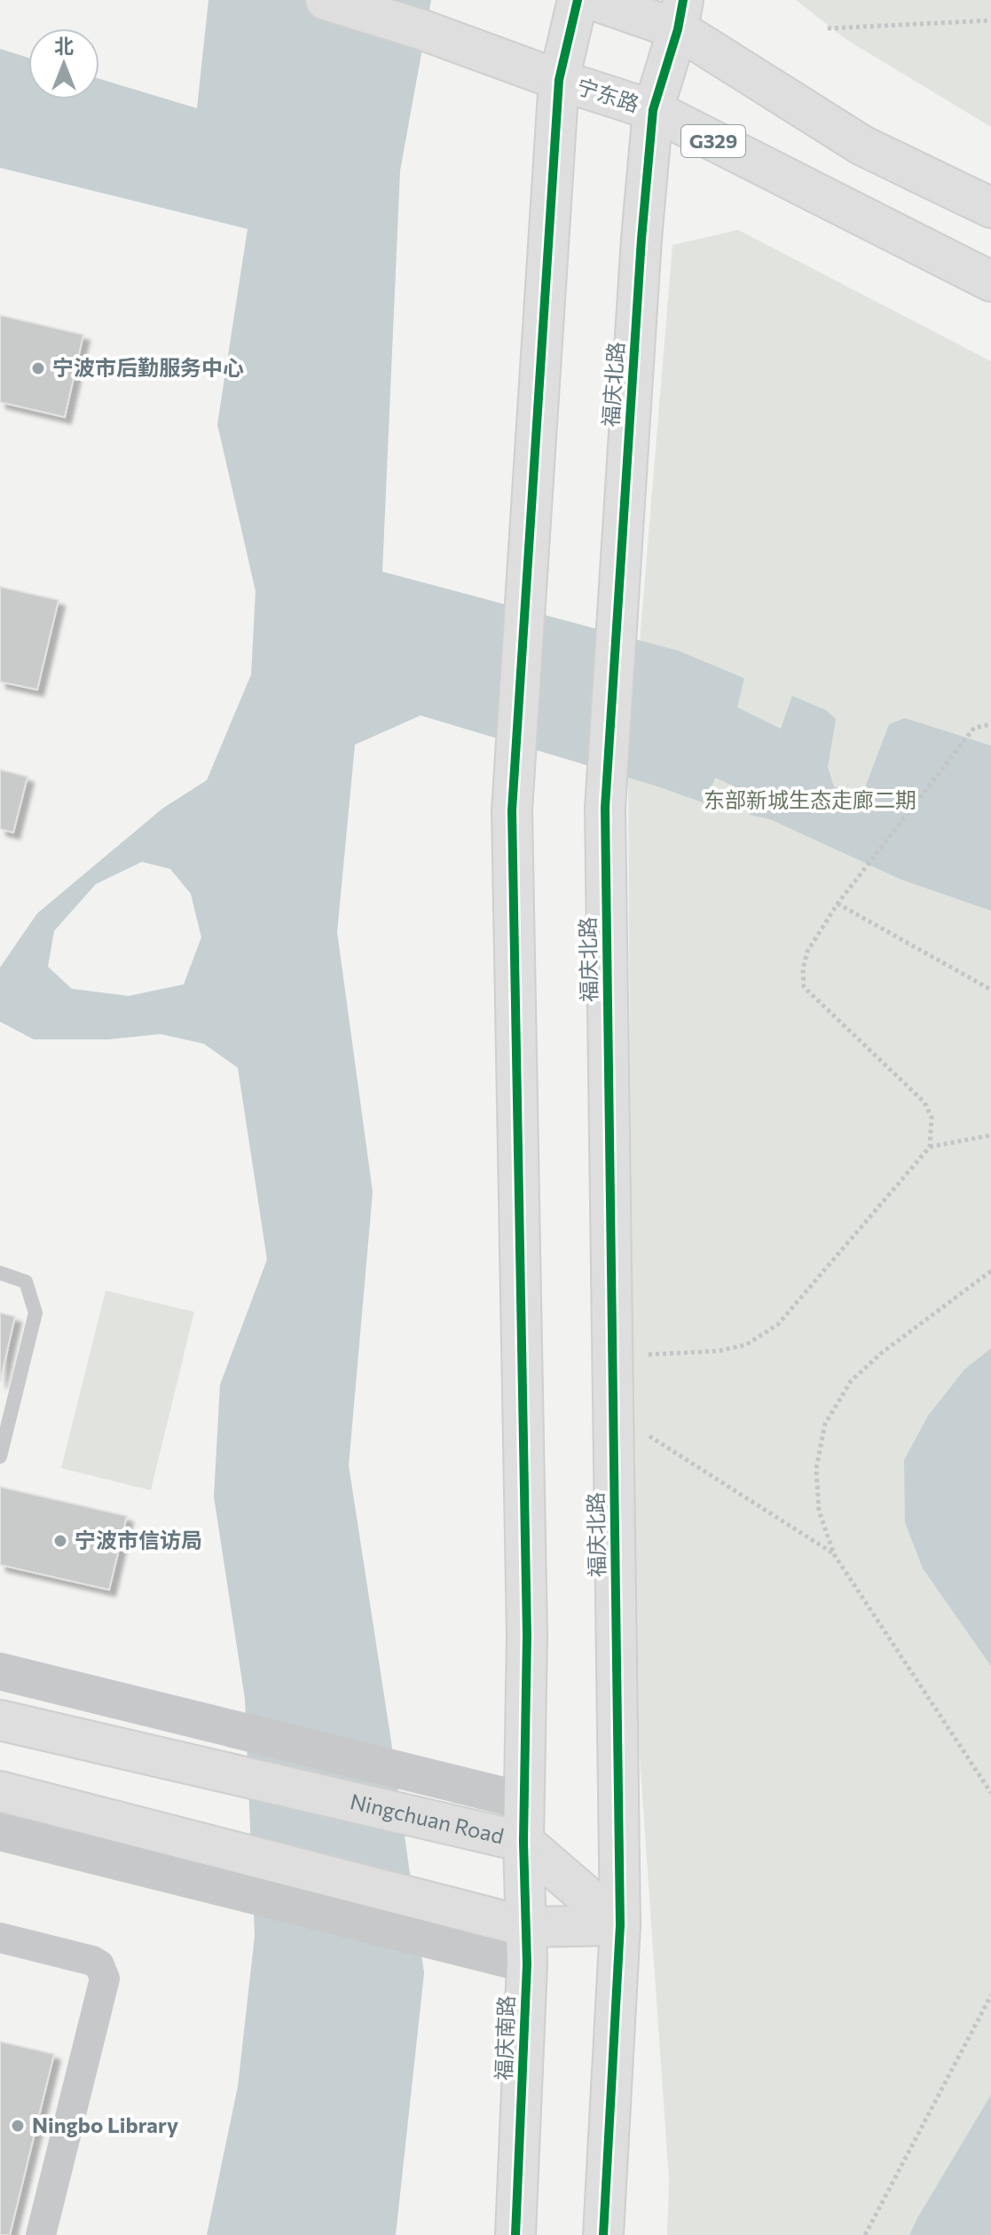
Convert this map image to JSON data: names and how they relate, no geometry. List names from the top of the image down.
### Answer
{
  "streets": {
    "main road": [
      "宁东路",
      "G329",
      "福庆北路",
      "Ningchuan Road",
      "福庆南路"
    ]
  },
  "crossings": [
    ["宁东路", "福庆北路"],
    ["福庆北路", "Ningchuan Road"],
    ["Ningchuan Road", "福庆南路"]
  ],
  "parks": ["东部新城生态走廊二期"],
  "places": ["宁波市后勤服务中心", "宁波市信访局", "Ningbo Library"],
  "north": "top"
}
